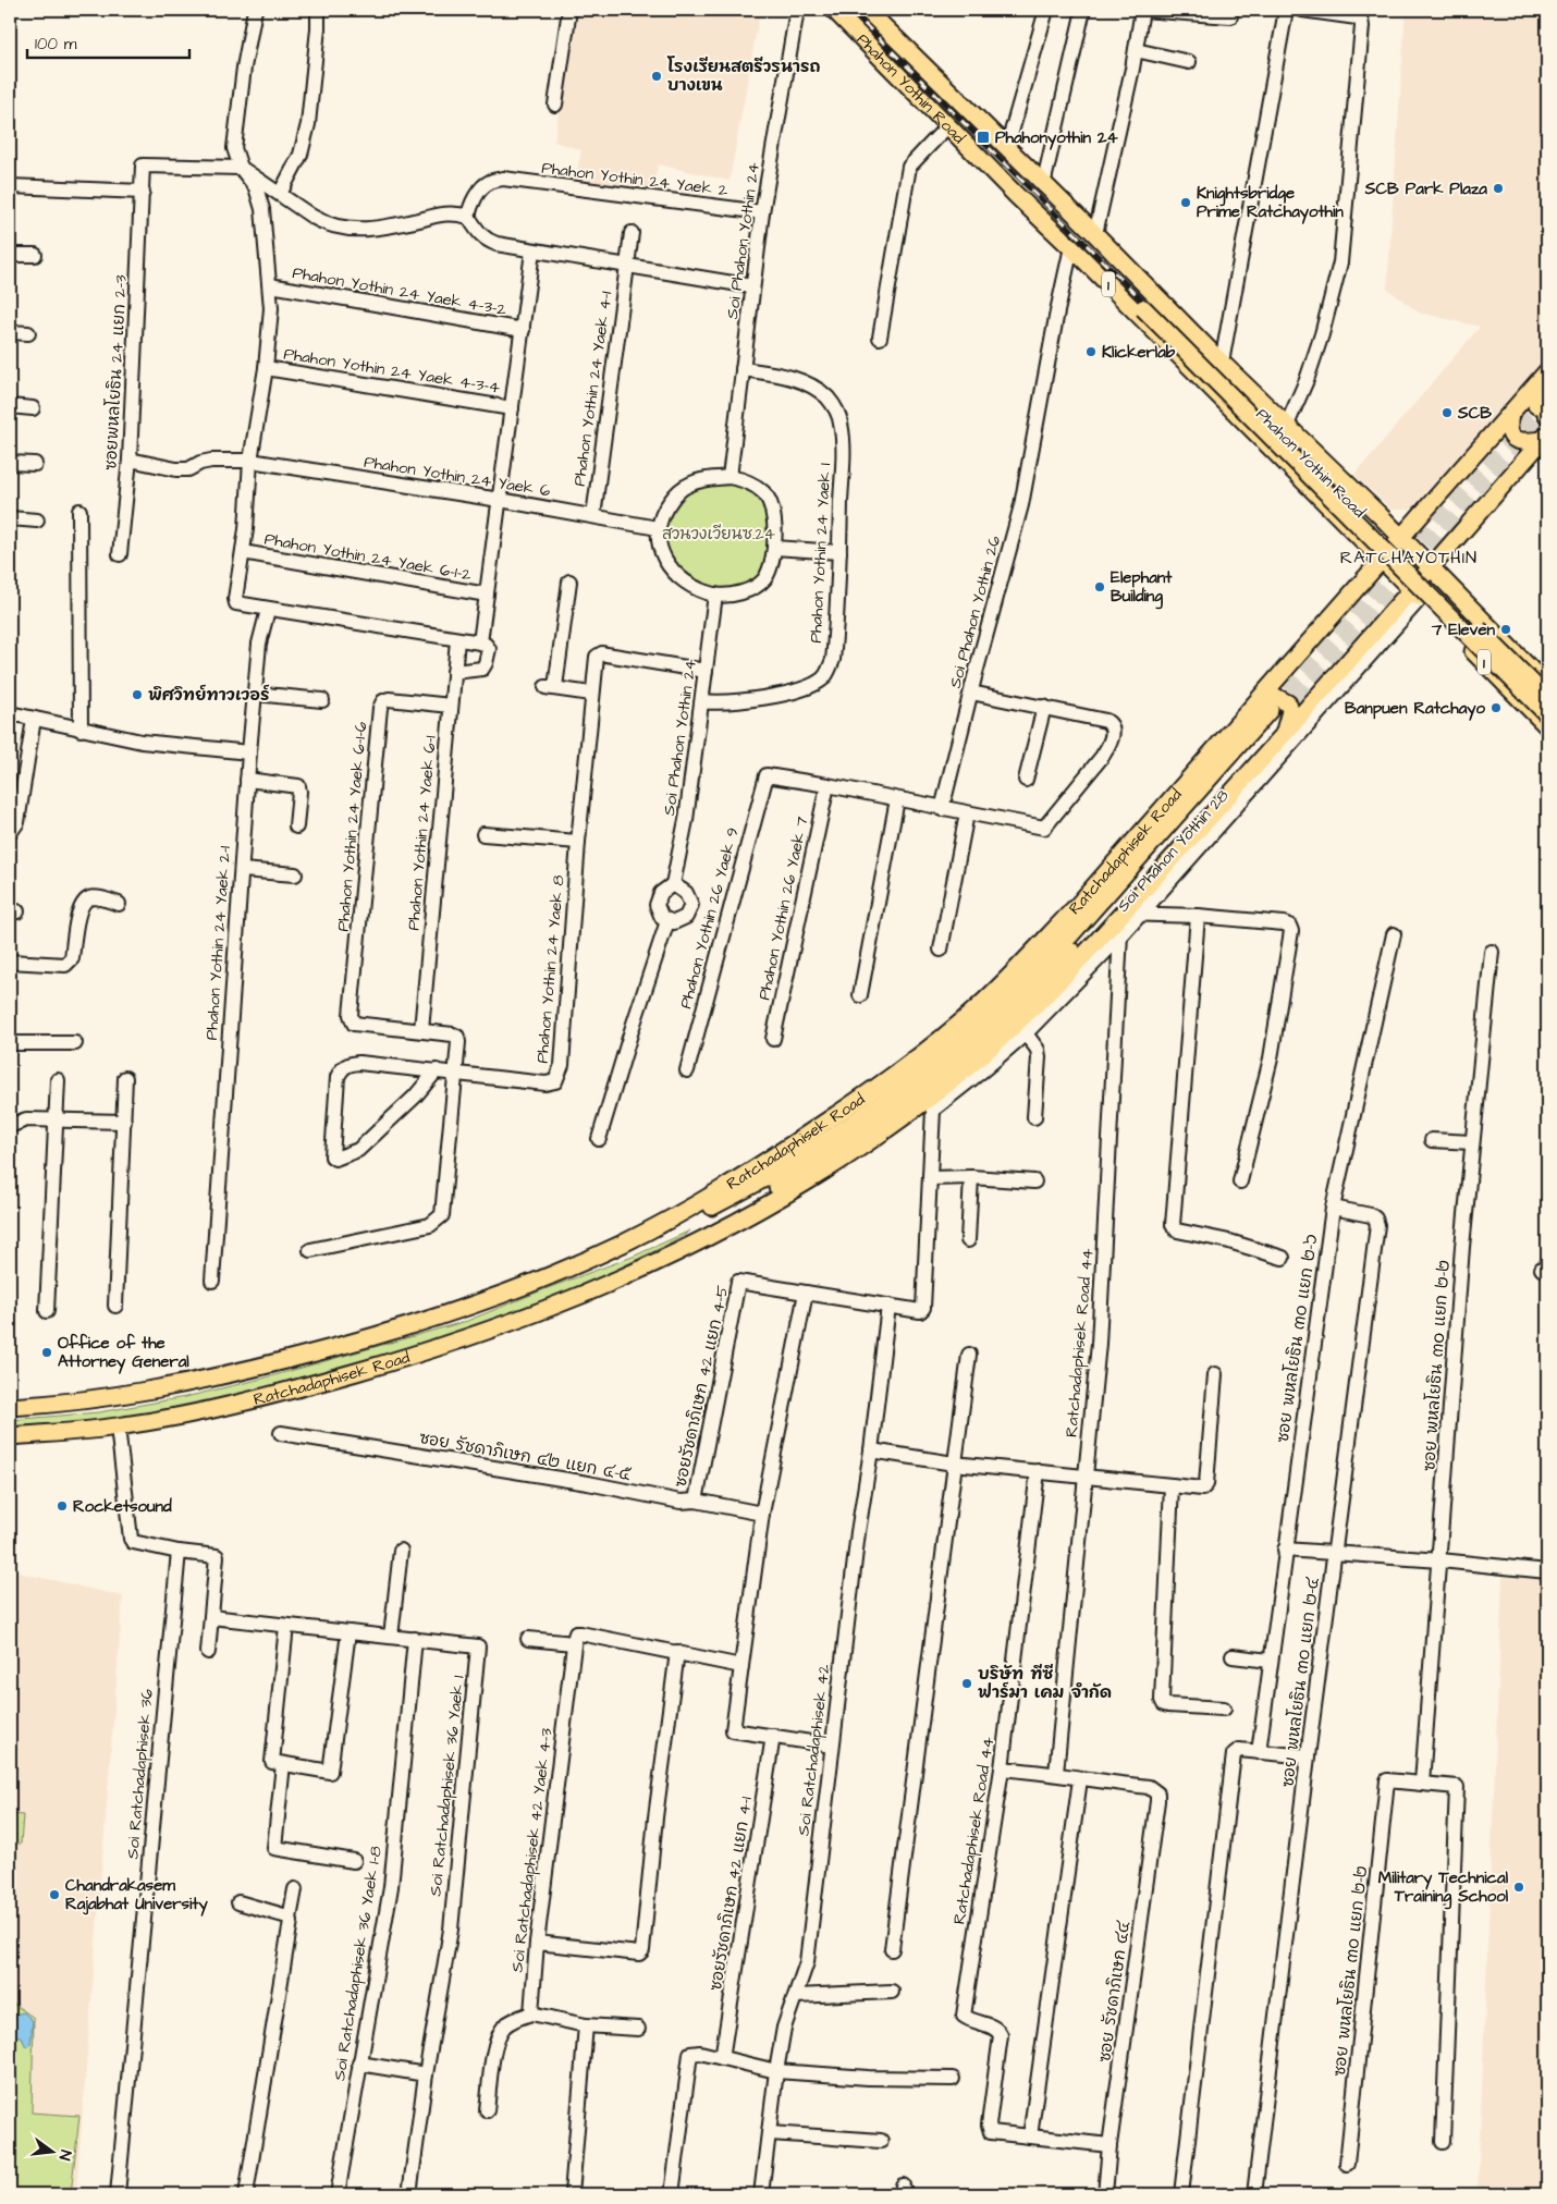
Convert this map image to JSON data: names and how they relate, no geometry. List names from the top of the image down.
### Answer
{
  "streets": {
    "main road": ["Phahon Yothin Road", "1", "Ratchadaphisek Road"],
    "street": [
      "Phahon Yothin 24 Yaek 2",
      "Soi Phahon Yothin 24",
      "Phahon Yothin 24 Yaek 4-3-2",
      "Phahon Yothin 24 Yaek 4-3-4",
      "ซอยพหลโยธิน 24 แยก 2-3",
      "Phahon Yothin 24 Yaek 4-1",
      "Phahon Yothin 24 Yaek 6",
      "Phahon Yothin 24 Yaek 1",
      "Phahon Yothin 24 Yaek 6-1-2",
      "Soi Phahon Yothin 26",
      "Phahon Yothin 24 Yaek 6-1-6",
      "Phahon Yothin 24 Yaek 6-1",
      "Soi Phahon Yothin 28",
      "Phahon Yothin 26 Yaek 7",
      "Phahon Yothin 26 Yaek 9",
      "Phahon Yothin 24 Yaek 2-1",
      "Phahon Yothin 24 Yaek 8",
      "ซอย พหลโยธิน ๓๐ แยก ๒-๖",
      "Ratchadaphisek Road 44",
      "ซอย พหลโยธิน ๓๐ แยก ๒-๒",
      "ซอยรัชดาภิเษก 42 แยก 4-5",
      "ซอย รัชดาภิเษก ๔๒ แยก ๔-๕",
      "ซอย พหลโยธิน ๓๐ แยก ๒-๔",
      "Soi Ratchadaphisek 42",
      "Soi Ratchadaphisek 36",
      "Soi Ratchadaphisek 36 Yaek 1",
      "Soi Ratchadaphisek 42 Yaek 4-3",
      "ซอยรัชดาภิเษก 42 แยก 4-1",
      "Soi Ratchadaphisek 36 Yaek 1-8",
      "ซอย รัชดาภิเษก ๔๔"
    ]
  },
  "crossings": [
    ["Phahon Yothin Road", "Soi Phahon Yothin 26"],
    ["Phahon Yothin Road", "Ratchadaphisek Road"],
    ["Phahon Yothin Road", "Soi Phahon Yothin 28"],
    ["Phahon Yothin 24 Yaek 2", "Soi Phahon Yothin 24"],
    ["Soi Phahon Yothin 24", "Phahon Yothin 24 Yaek 6"],
    ["Soi Phahon Yothin 24", "Phahon Yothin 24 Yaek 1"],
    ["Soi Phahon Yothin 24", "Phahon Yothin 24 Yaek 8"],
    ["ซอยพหลโยธิน 24 แยก 2-3", "Phahon Yothin 24 Yaek 6"],
    ["Phahon Yothin 24 Yaek 4-1", "Phahon Yothin 24 Yaek 6"],
    ["Phahon Yothin 24 Yaek 6-1-6", "Phahon Yothin 24 Yaek 6-1"],
    ["Ratchadaphisek Road", "Soi Phahon Yothin 28"],
    ["Ratchadaphisek Road", "Ratchadaphisek Road 44"],
    ["Ratchadaphisek Road", "ซอยรัชดาภิเษก 42 แยก 4-5"],
    ["Soi Phahon Yothin 28", "Ratchadaphisek Road 44"],
    ["Soi Phahon Yothin 28", "ซอยรัชดาภิเษก 42 แยก 4-5"],
    ["Phahon Yothin 26 Yaek 7", "Phahon Yothin 26 Yaek 9"],
    ["ซอย พหลโยธิน ๓๐ แยก ๒-๖", "ซอย พหลโยธิน ๓๐ แยก ๒-๔"],
    ["Ratchadaphisek Road 44", "ซอย รัชดาภิเษก ๔๔"],
    ["ซอยรัชดาภิเษก 42 แยก 4-5", "ซอย รัชดาภิเษก ๔๒ แยก ๔-๕"],
    ["ซอยรัชดาภิเษก 42 แยก 4-5", "Soi Ratchadaphisek 42"],
    ["Soi Ratchadaphisek 36 Yaek 1", "Soi Ratchadaphisek 36 Yaek 1-8"]
  ],
  "districts": ["RATCHAYOTHIN"],
  "parks": ["สวนวงเวียนซ.24"],
  "places": {
    "other": [
      "โรงเรียนสตรีวรนารถ บางเขน",
      "SCB Park Plaza",
      "Knightsbridge Prime Ratchayothin",
      "Klickerlab",
      "SCB",
      "Elephant Building",
      "7 Eleven",
      "พิศวิทย์ทาวเวอร์",
      "Banpuen Ratchayo",
      "Office of the Attorney General",
      "Rocketsound",
      "บริษัท ทีซี ฟาร์มา เคม จำกัด",
      "Military Technical Training School",
      "Chandrakasem Rajabhat University"
    ],
    "transit": ["Phahonyothin 24"]
  },
  "scale_bar": "100 m",
  "north": "right"
}
